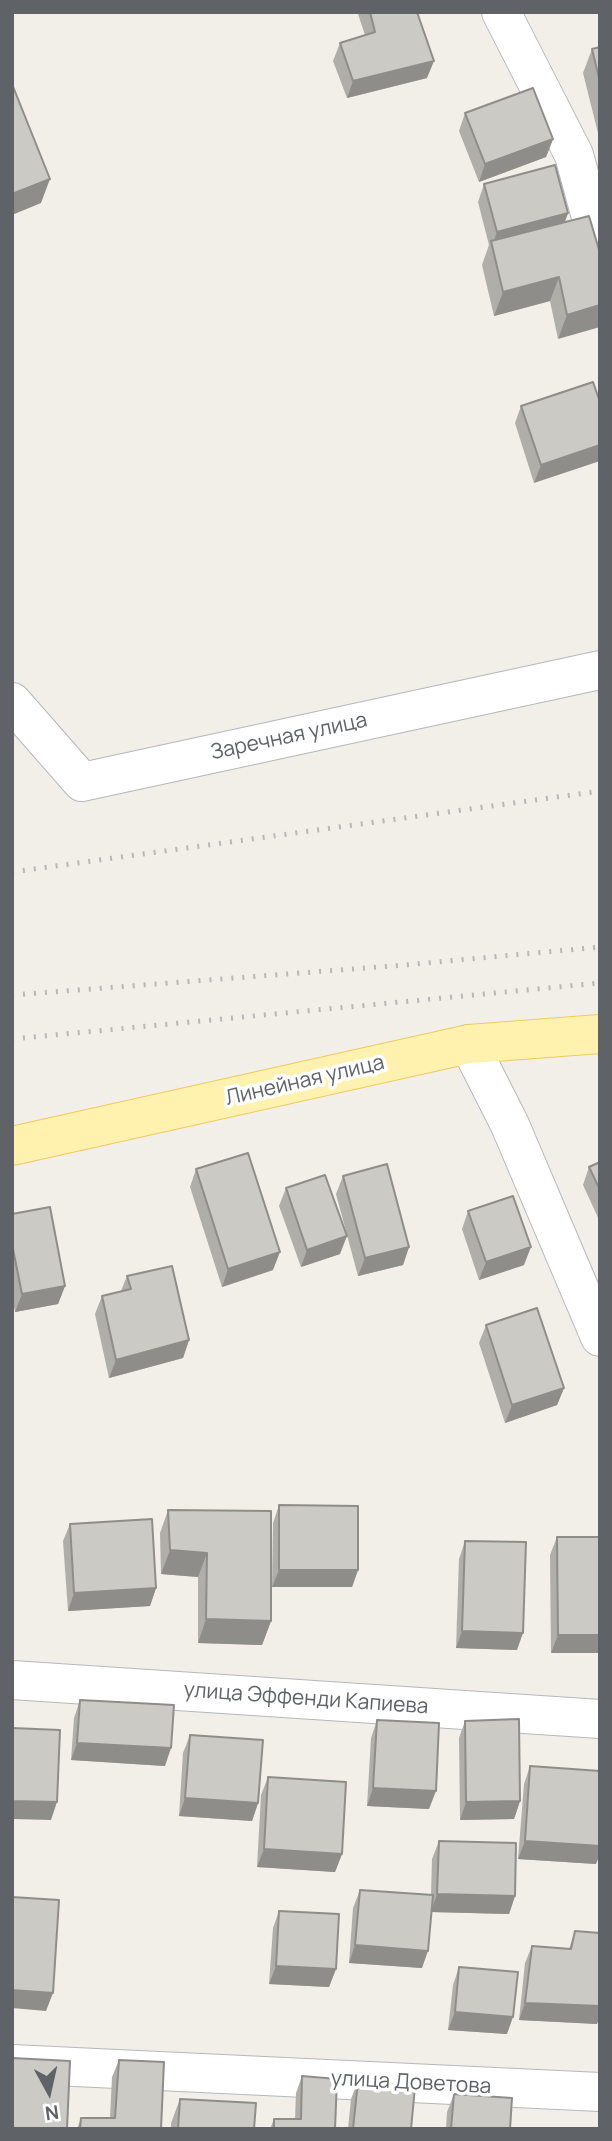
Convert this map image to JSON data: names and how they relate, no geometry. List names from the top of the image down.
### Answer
{
  "streets": {
    "main road": ["Линейная улица"],
    "street": ["Заречная улица", "улица Эффенди Капиева", "улица Доветова"]
  },
  "north": "bottom"
}
